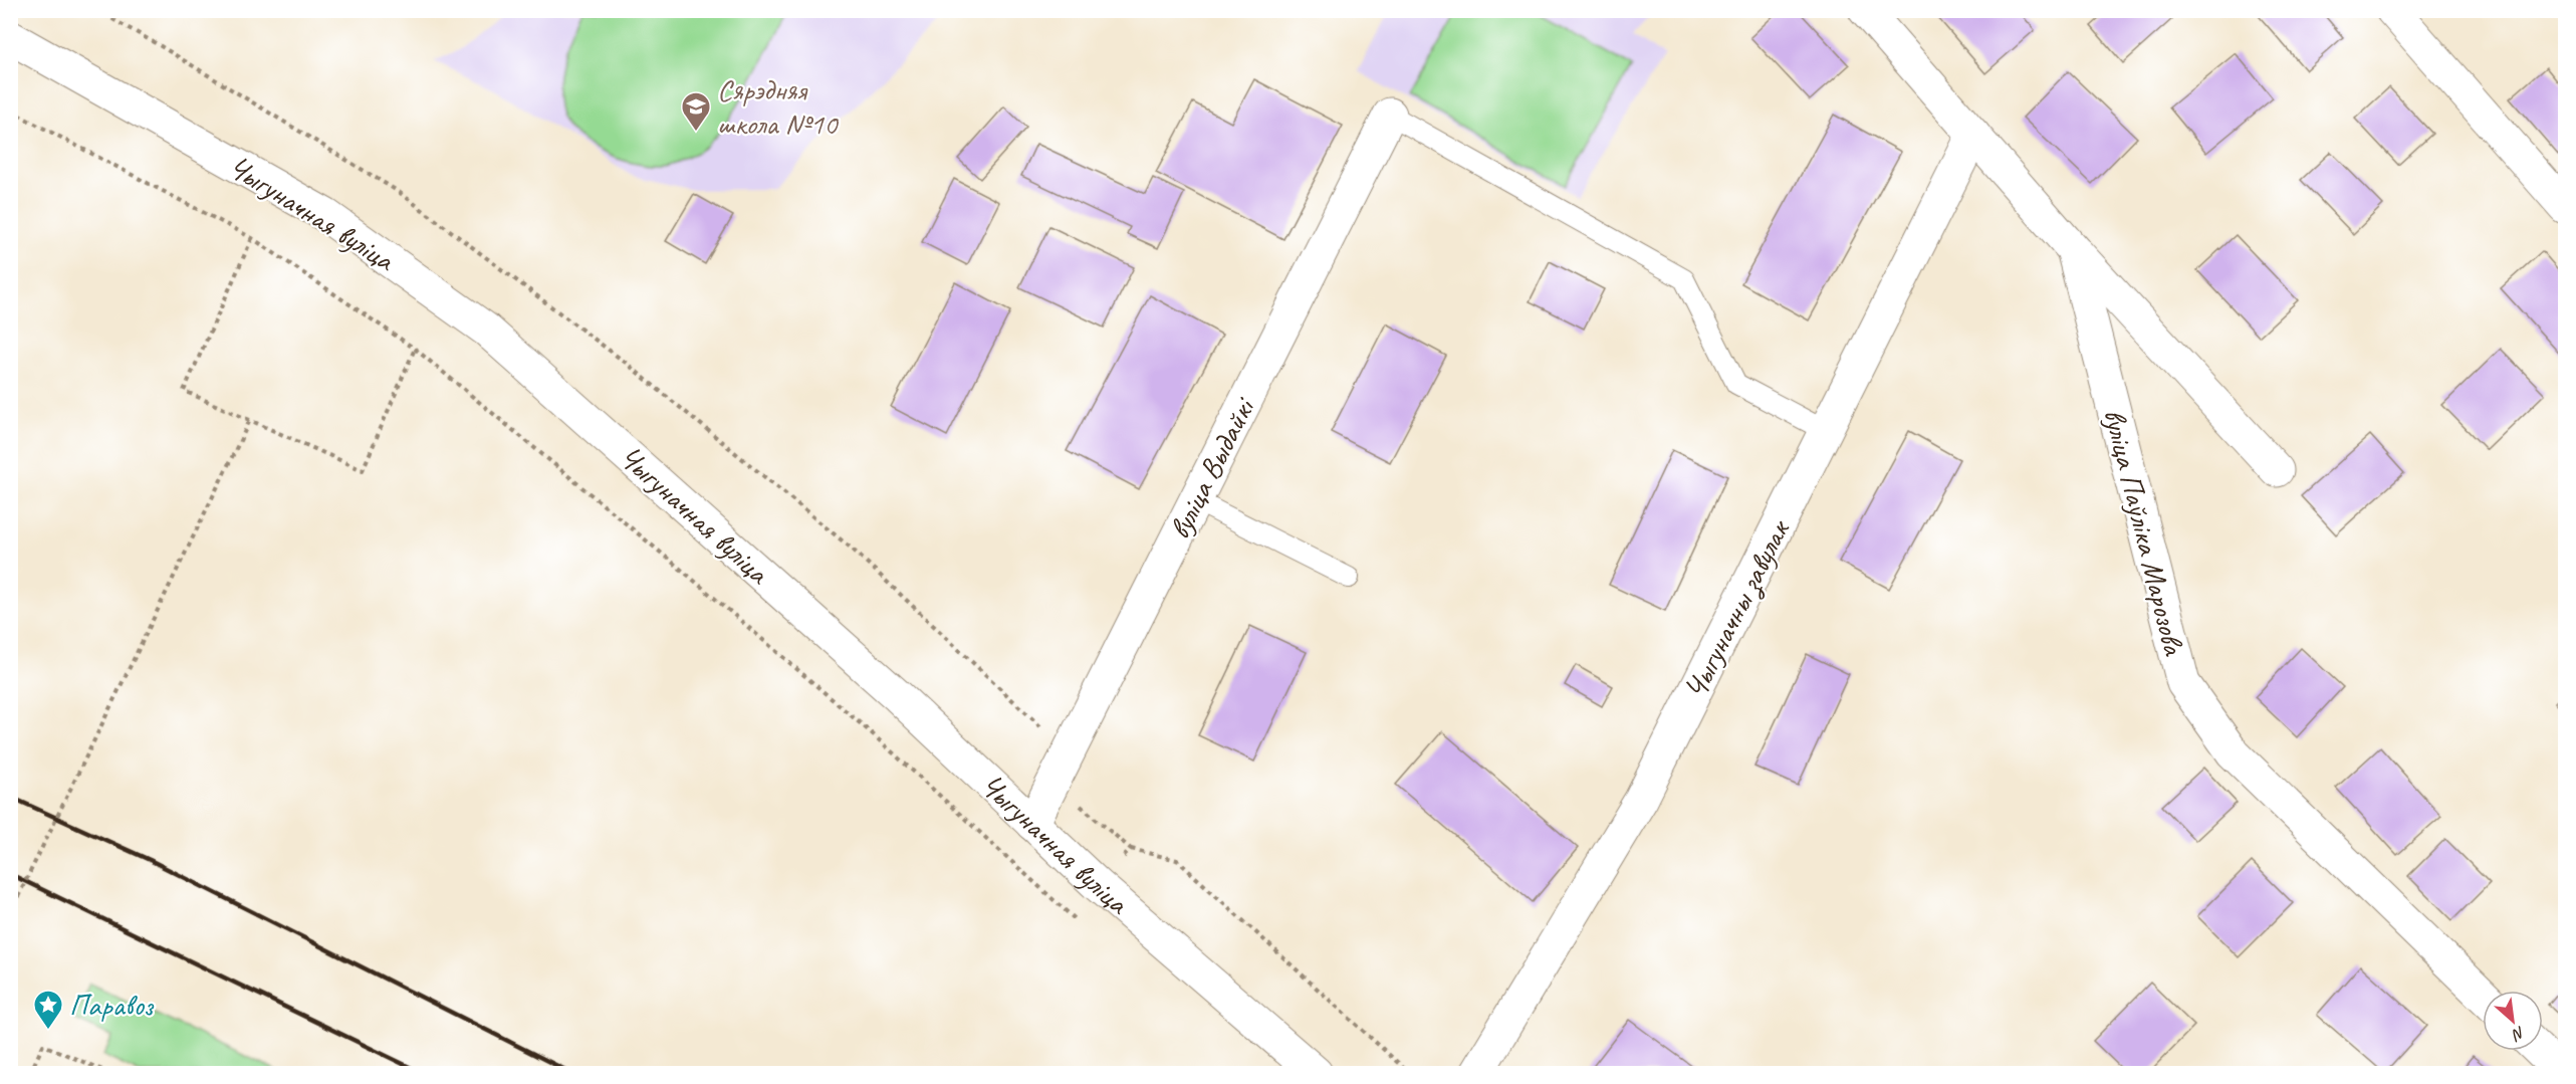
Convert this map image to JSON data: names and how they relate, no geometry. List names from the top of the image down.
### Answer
{
  "streets": {
    "street": [
      "Чыгуначная вуліца",
      "вуліца Выдайкі",
      "вуліца Паўліка Марозова",
      "Чыгуначны завулак"
    ]
  },
  "crossings": [
    ["Чыгуначная вуліца", "вуліца Выдайкі"],
    ["вуліца Паўліка Марозова", "Чыгуначны завулак"]
  ],
  "places": {
    "school or university": ["Сярэдняя школа №10"],
    "place": ["Паравоз"]
  },
  "north": "bottom right"
}
